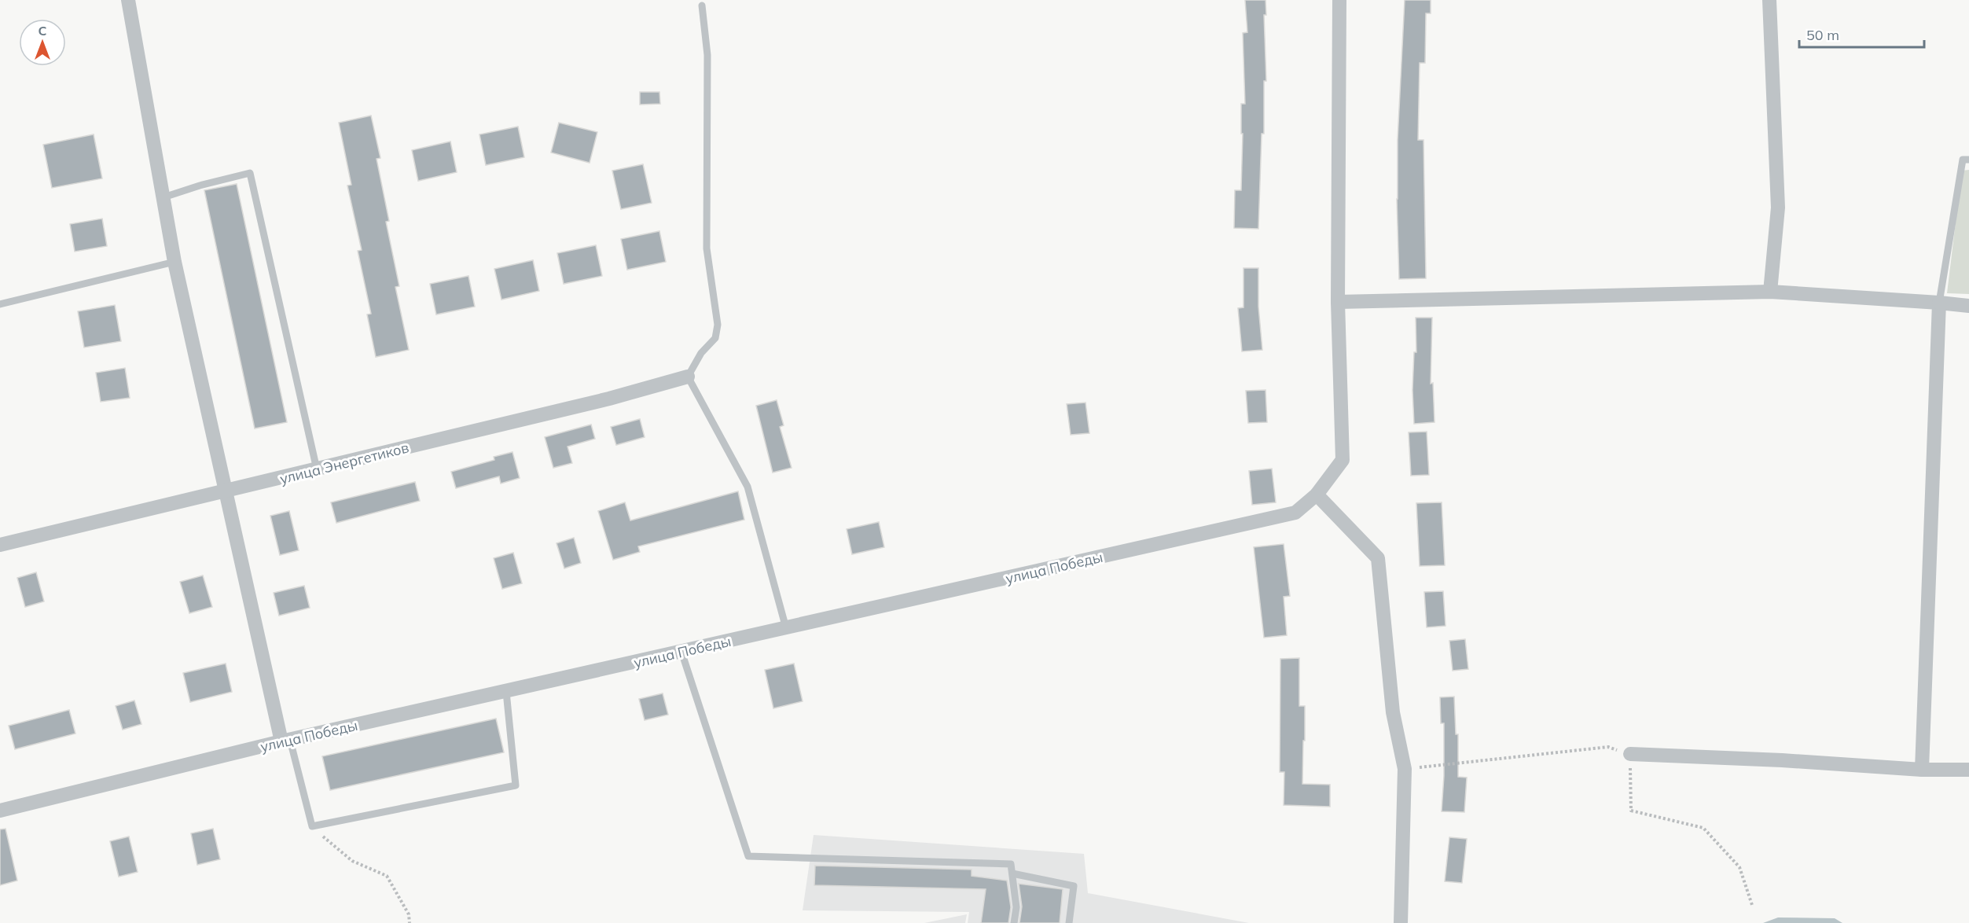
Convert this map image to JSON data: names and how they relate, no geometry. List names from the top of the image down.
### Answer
{
  "streets": {
    "street": ["улица Энергетиков", "улица Победы"]
  },
  "scale_bar": "50 m",
  "north": "top"
}
